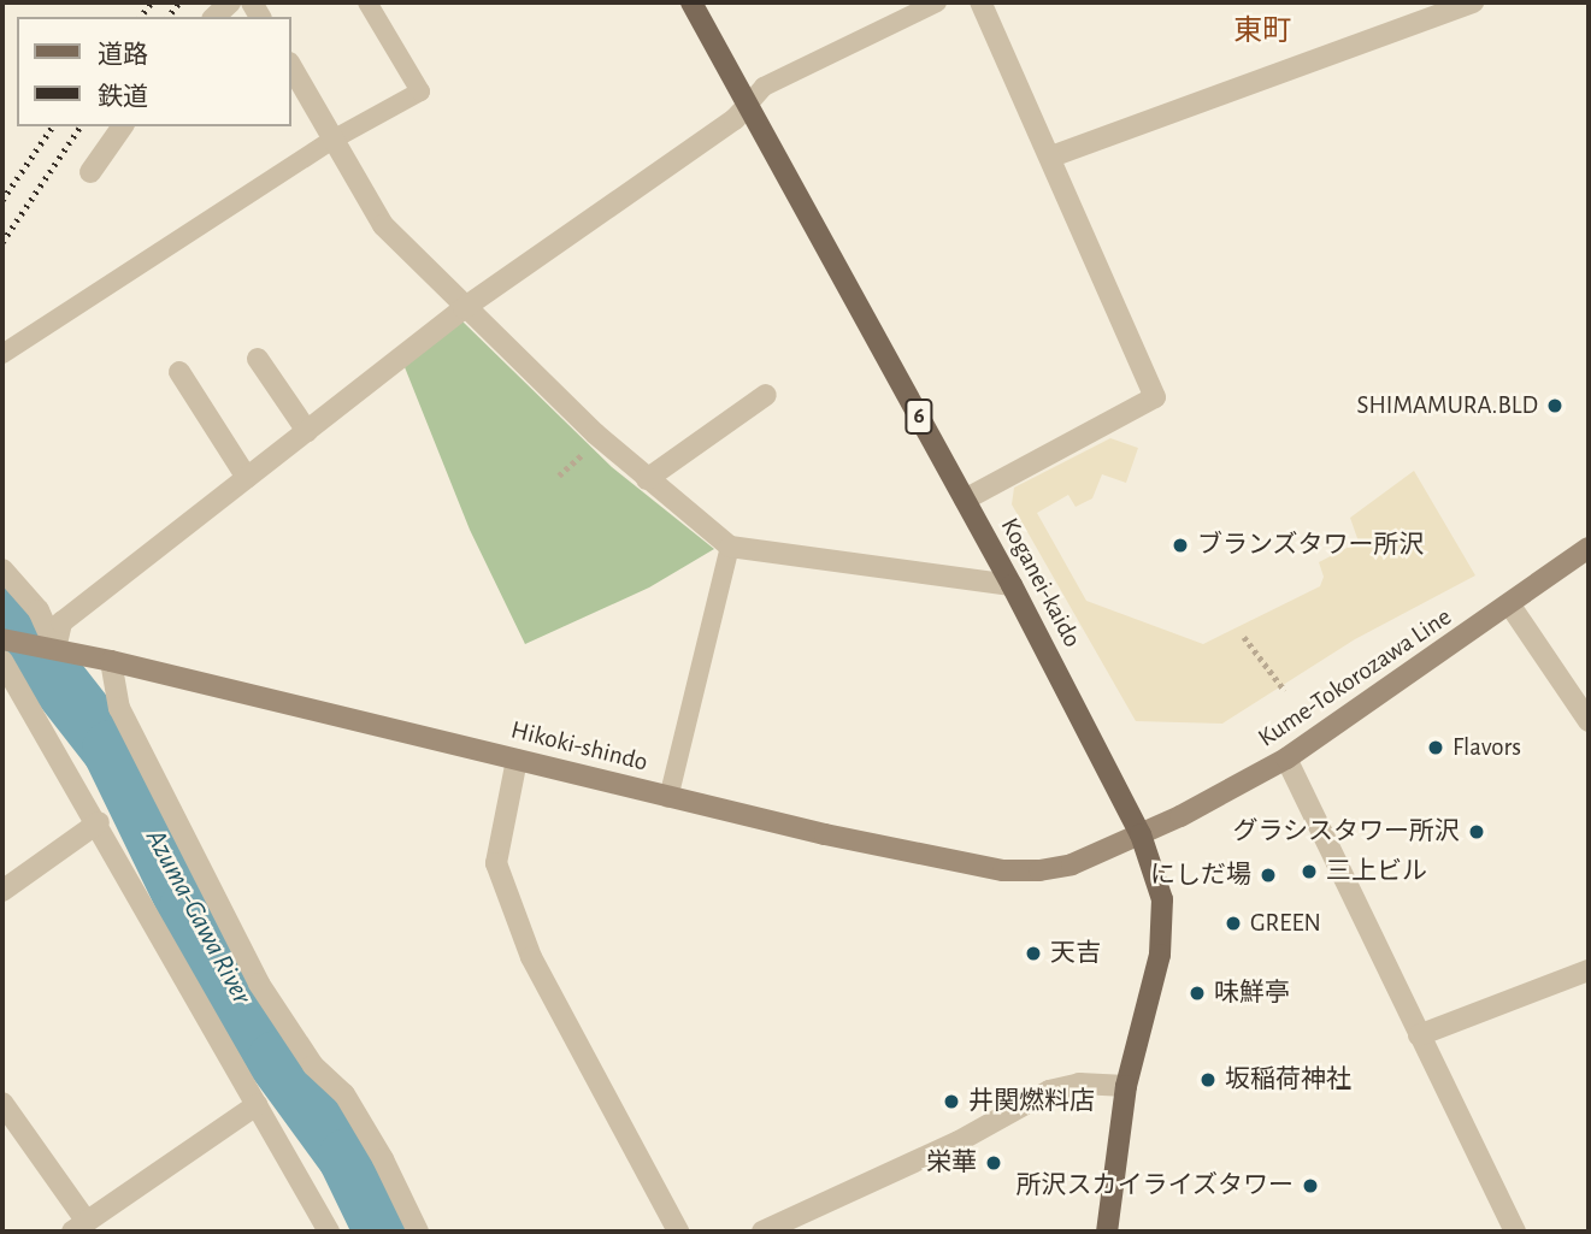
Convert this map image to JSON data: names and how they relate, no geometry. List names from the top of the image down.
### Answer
{
  "streets": {
    "main road": ["6", "Koganei-kaido"],
    "street": ["Kume-Tokorozawa Line", "Hikoki-shindo"]
  },
  "crossings": [
    ["Koganei-kaido", "Kume-Tokorozawa Line"],
    ["Koganei-kaido", "Hikoki-shindo"],
    ["Kume-Tokorozawa Line", "Hikoki-shindo"]
  ],
  "districts": ["東町"],
  "water": ["Azuma-Gawa River"],
  "places": [
    "SHIMAMURA.BLD",
    "ブランズタワー所沢",
    "Flavors",
    "グラシスタワー所沢",
    "三上ビル",
    "にしだ場",
    "GREEN",
    "天吉",
    "味鮮亭",
    "坂稲荷神社",
    "井関燃料店",
    "栄華",
    "所沢スカイライズタワー"
  ],
  "legend": ["道路", "鉄道"]
}
